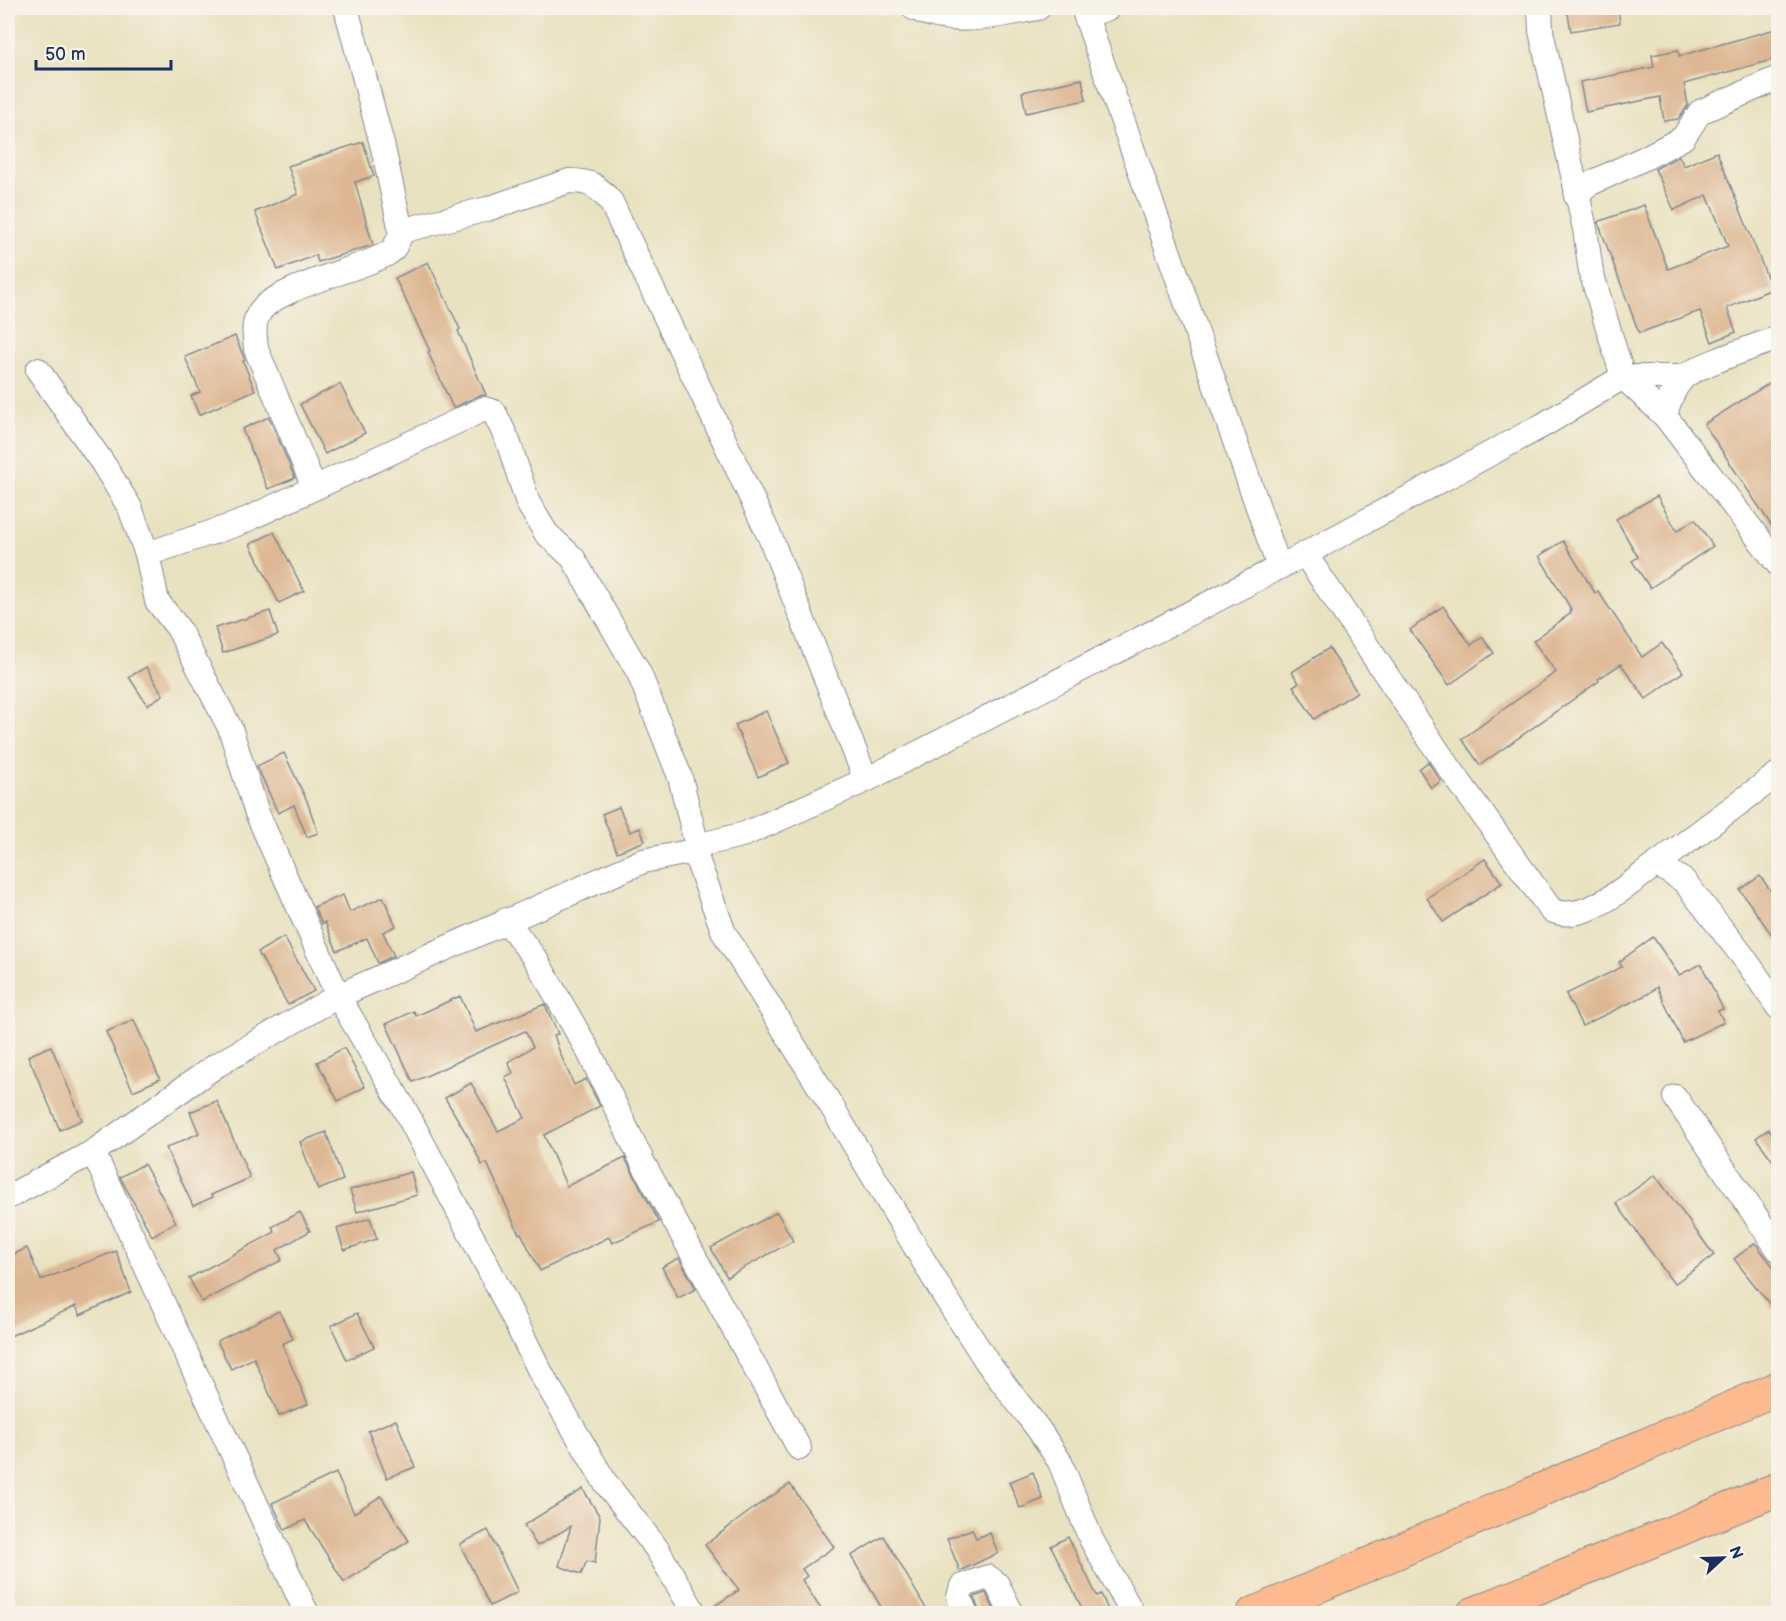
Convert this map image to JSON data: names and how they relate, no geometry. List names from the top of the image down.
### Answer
{
  "scale_bar": "50 m",
  "north": "right"
}
